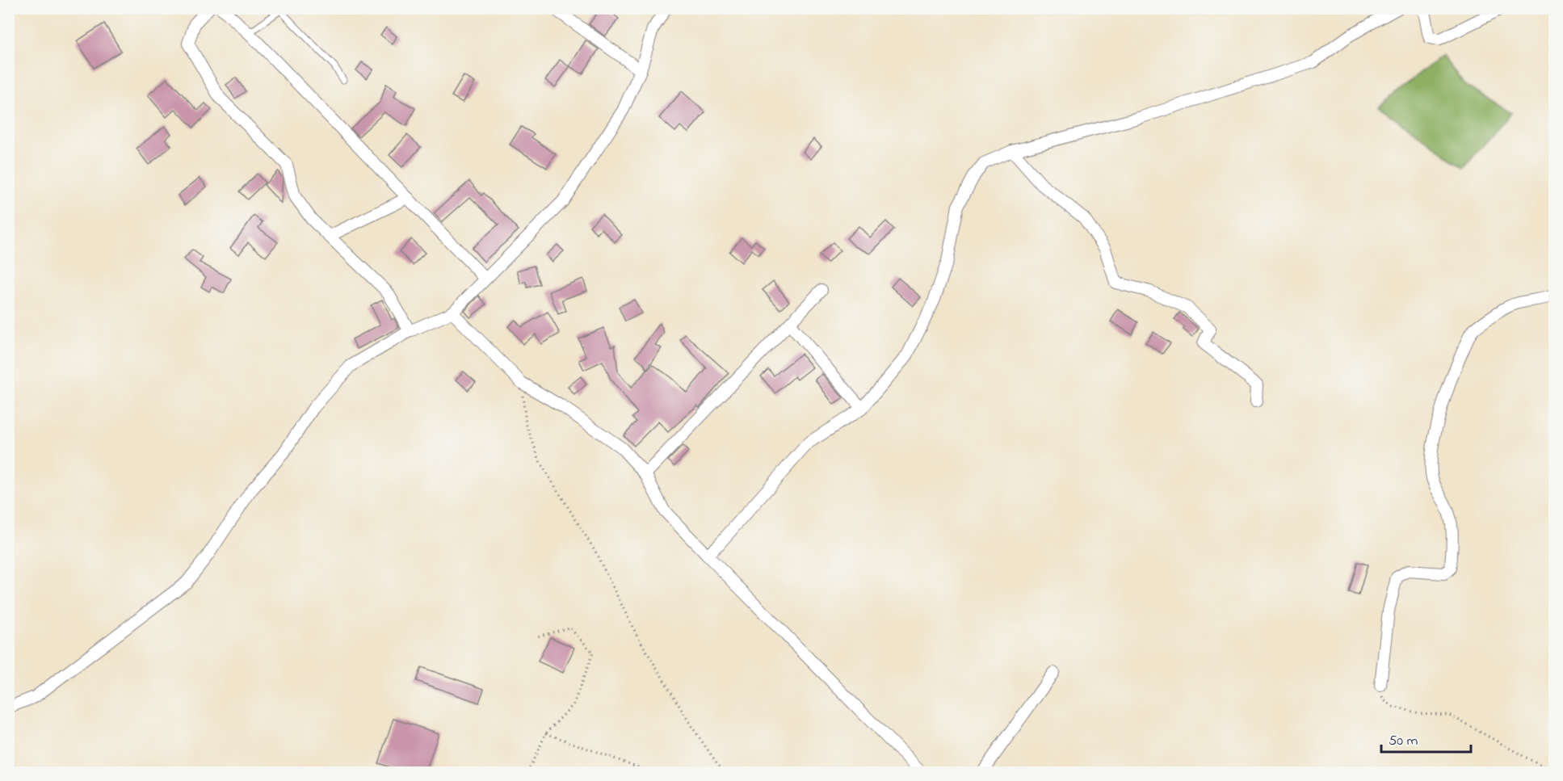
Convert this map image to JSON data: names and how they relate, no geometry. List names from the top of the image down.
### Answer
{
  "scale_bar": "50 m"
}
